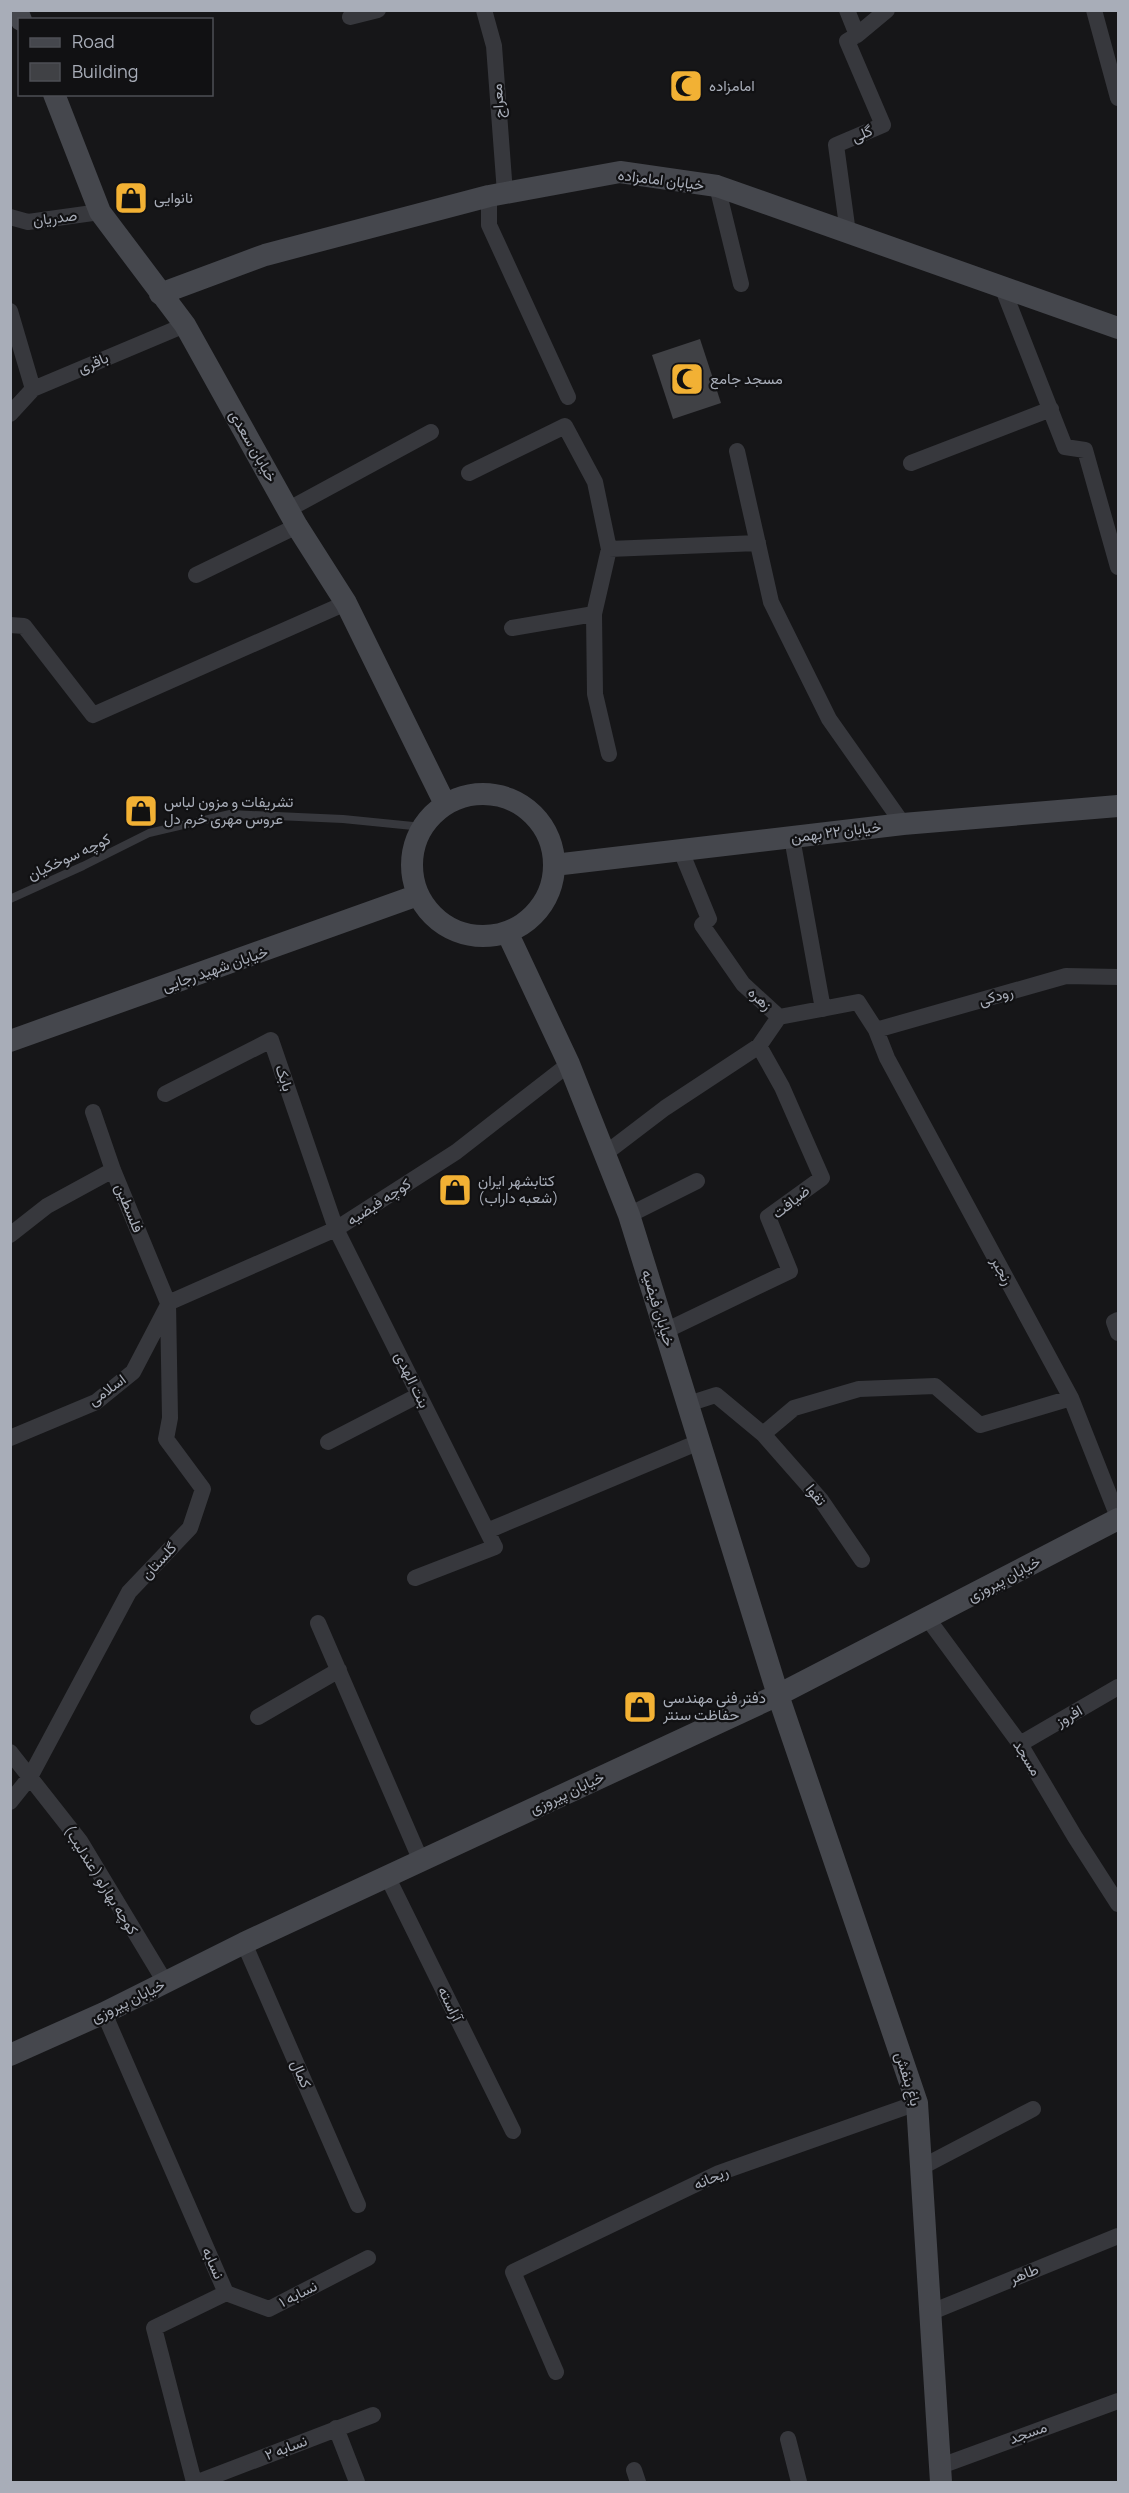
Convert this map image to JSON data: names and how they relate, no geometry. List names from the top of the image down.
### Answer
{
  "streets": {
    "main road": [
      "خیابان امامزاده",
      "خیابان سعدی",
      "خیابان ۲۲ بهمن",
      "خیابان شهید رجایی",
      "خیابان فیضیه",
      "خیابان پیروزی",
      "باغ بنفش"
    ],
    "street": [
      "معراج",
      "گلی",
      "صدریان",
      "باقری",
      "رودکی",
      "زهره",
      "بابک",
      "کوچه فیضیه",
      "ضیافت",
      "فلسطین",
      "رنجبر",
      "بنت الهدی",
      "اسلامی",
      "تقوا",
      "گلستان",
      "افروز",
      "مسجد",
      "کوچه بهارلو (عندلیب)",
      "آراسته",
      "کمال",
      "ریحانه",
      "نسابه",
      "طاهر",
      "نسابه ۱",
      "نسابه ۲"
    ],
    "lane": ["کوچه سوخکیان"]
  },
  "crossings": [
    ["معراج", "خیابان امامزاده"],
    ["گلی", "خیابان امامزاده"],
    ["خیابان امامزاده", "خیابان سعدی"],
    ["صدریان", "خیابان سعدی"],
    ["باقری", "خیابان سعدی"],
    ["خیابان سعدی", "خیابان ۲۲ بهمن"],
    ["خیابان سعدی", "کوچه سوخکیان"],
    ["خیابان سعدی", "خیابان شهید رجایی"],
    ["خیابان سعدی", "خیابان فیضیه"],
    ["خیابان ۲۲ بهمن", "کوچه سوخکیان"],
    ["خیابان ۲۲ بهمن", "خیابان شهید رجایی"],
    ["خیابان ۲۲ بهمن", "زهره"],
    ["خیابان ۲۲ بهمن", "خیابان فیضیه"],
    ["کوچه سوخکیان", "خیابان شهید رجایی"],
    ["کوچه سوخکیان", "خیابان فیضیه"],
    ["خیابان شهید رجایی", "خیابان فیضیه"],
    ["رودکی", "رنجبر"],
    ["زهره", "ضیافت"],
    ["زهره", "خیابان فیضیه"],
    ["بابک", "کوچه فیضیه"],
    ["بابک", "بنت الهدی"],
    ["کوچه فیضیه", "فلسطین"],
    ["کوچه فیضیه", "خیابان فیضیه"],
    ["کوچه فیضیه", "بنت الهدی"],
    ["کوچه فیضیه", "اسلامی"],
    ["کوچه فیضیه", "گلستان"],
    ["ضیافت", "خیابان فیضیه"],
    ["فلسطین", "اسلامی"],
    ["فلسطین", "گلستان"],
    ["رنجبر", "خیابان پیروزی"],
    ["خیابان فیضیه", "تقوا"],
    ["خیابان فیضیه", "خیابان پیروزی"],
    ["خیابان فیضیه", "باغ بنفش"],
    ["اسلامی", "گلستان"],
    ["گلستان", "کوچه بهارلو (عندلیب)"],
    ["خیابان پیروزی", "مسجد"],
    ["خیابان پیروزی", "کوچه بهارلو (عندلیب)"],
    ["خیابان پیروزی", "آراسته"],
    ["خیابان پیروزی", "کمال"],
    ["خیابان پیروزی", "باغ بنفش"],
    ["خیابان پیروزی", "نسابه"],
    ["افروز", "مسجد"],
    ["مسجد", "باغ بنفش"],
    ["باغ بنفش", "ریحانه"],
    ["باغ بنفش", "طاهر"],
    ["نسابه", "نسابه ۱"],
    ["نسابه", "نسابه ۲"]
  ],
  "places": {
    "mosque": ["امامزاده", "مسجد جامع"],
    "shop": [
      "نانوایی",
      "تشریفات و مزون لباس عروس مهری خرم دل",
      "کتابشهر ایران (شعبه داراب)",
      "دفتر فنی مهندسی حفاظت سنتر"
    ]
  },
  "legend": ["Road", "Building"]
}
